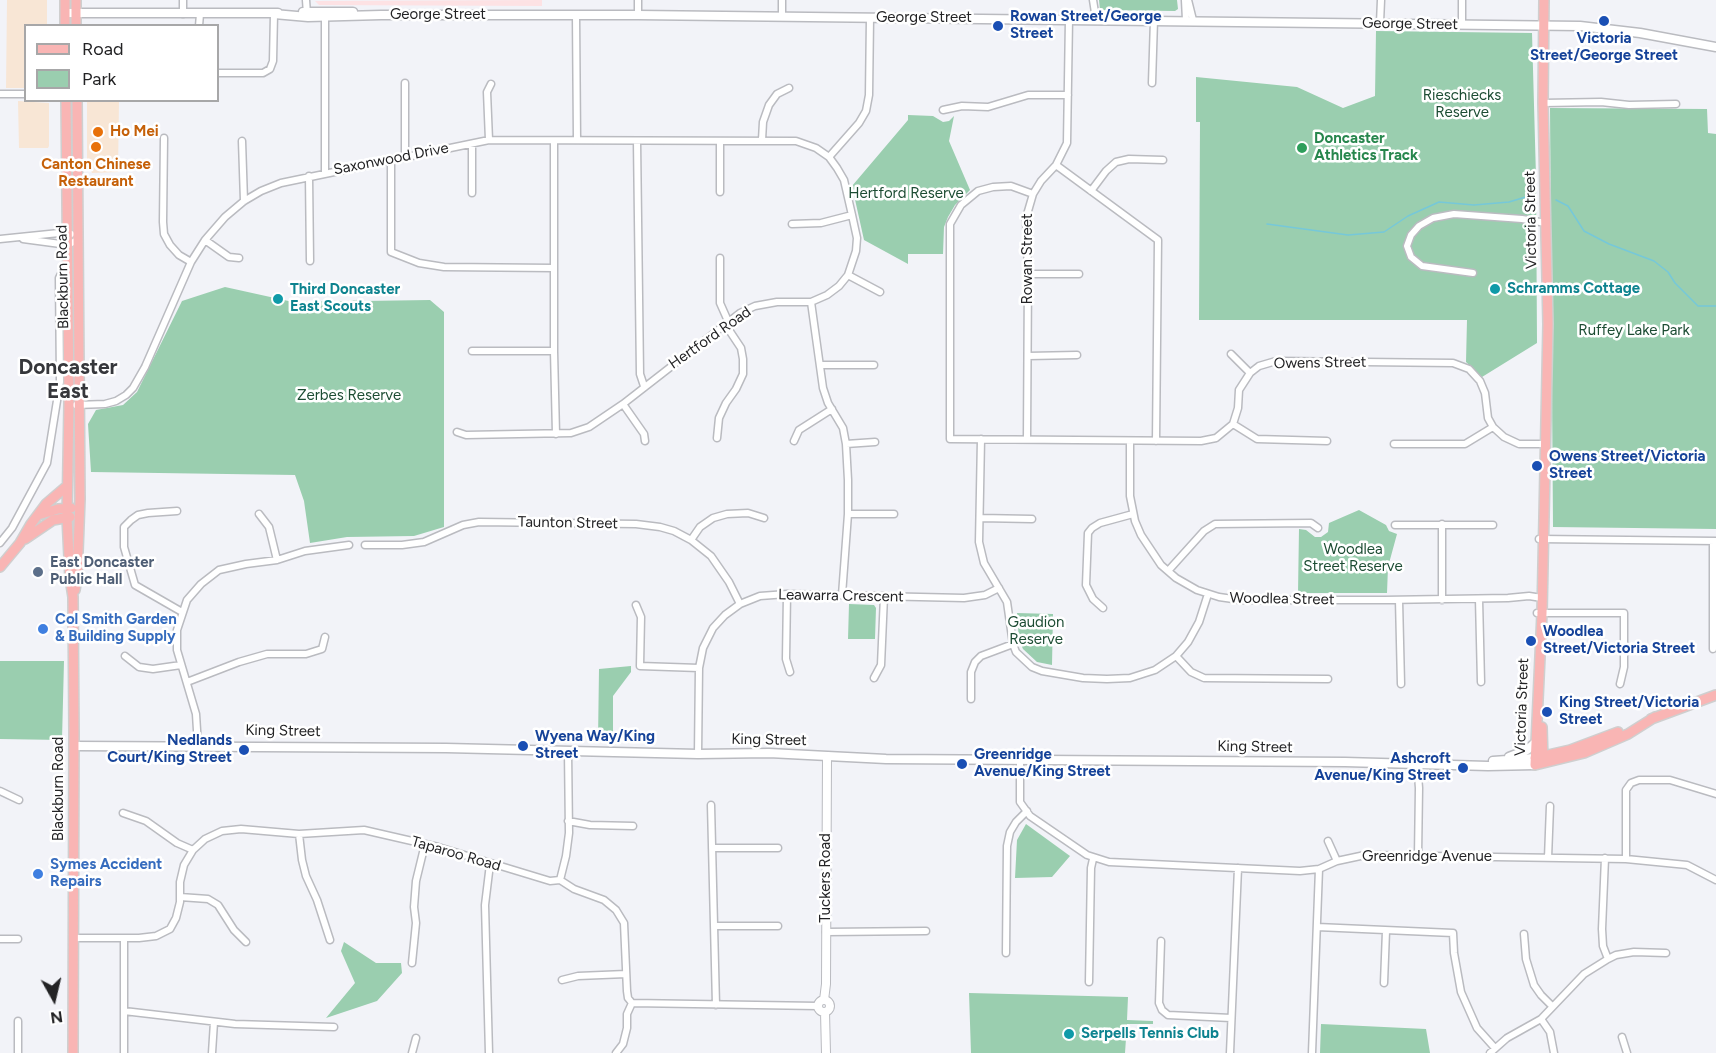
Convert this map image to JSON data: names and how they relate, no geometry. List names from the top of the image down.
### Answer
{
  "streets": {
    "main road": [
      "George Street",
      "Victoria Street",
      "Blackburn Road",
      "King Street"
    ],
    "street": [
      "Saxonwood Drive",
      "Rowan Street",
      "Hertford Road",
      "Owens Street",
      "Taunton Street",
      "Leawarra Crescent",
      "Woodlea Street",
      "Taparoo Road",
      "Greenridge Avenue",
      "Tuckers Road"
    ]
  },
  "crossings": [
    ["George Street", "Victoria Street"],
    ["George Street", "Rowan Street"],
    ["Saxonwood Drive", "Blackburn Road"],
    ["Victoria Street", "Woodlea Street"],
    ["Victoria Street", "King Street"],
    ["Blackburn Road", "King Street"],
    ["Blackburn Road", "Taparoo Road"],
    ["Taunton Street", "Leawarra Crescent"],
    ["Leawarra Crescent", "King Street"],
    ["King Street", "Tuckers Road"]
  ],
  "districts": ["Doncaster East"],
  "parks": [
    "Rieschiecks Reserve",
    "Hertford Reserve",
    "Ruffey Lake Park",
    "Zerbes Reserve",
    "Woodlea Street Reserve",
    "Gaudion Reserve"
  ],
  "places": [
    "Victoria Street/George Street",
    "Rowan Street/George Street",
    "Ho Mei",
    "Canton Chinese Restaurant",
    "Doncaster Athletics Track",
    "Schramms Cottage",
    "Third Doncaster East Scouts",
    "Owens Street/Victoria Street",
    "East Doncaster Public Hall",
    "Col Smith Garden & Building Supply",
    "Woodlea Street/Victoria Street",
    "King Street/Victoria Street",
    "Wyena Way/King Street",
    "Nedlands Court/King Street",
    "Greenridge Avenue/King Street",
    "Ashcroft Avenue/King Street",
    "Symes Accident Repairs",
    "Serpells Tennis Club"
  ],
  "legend": ["Road", "Park"],
  "north": "bottom"
}
